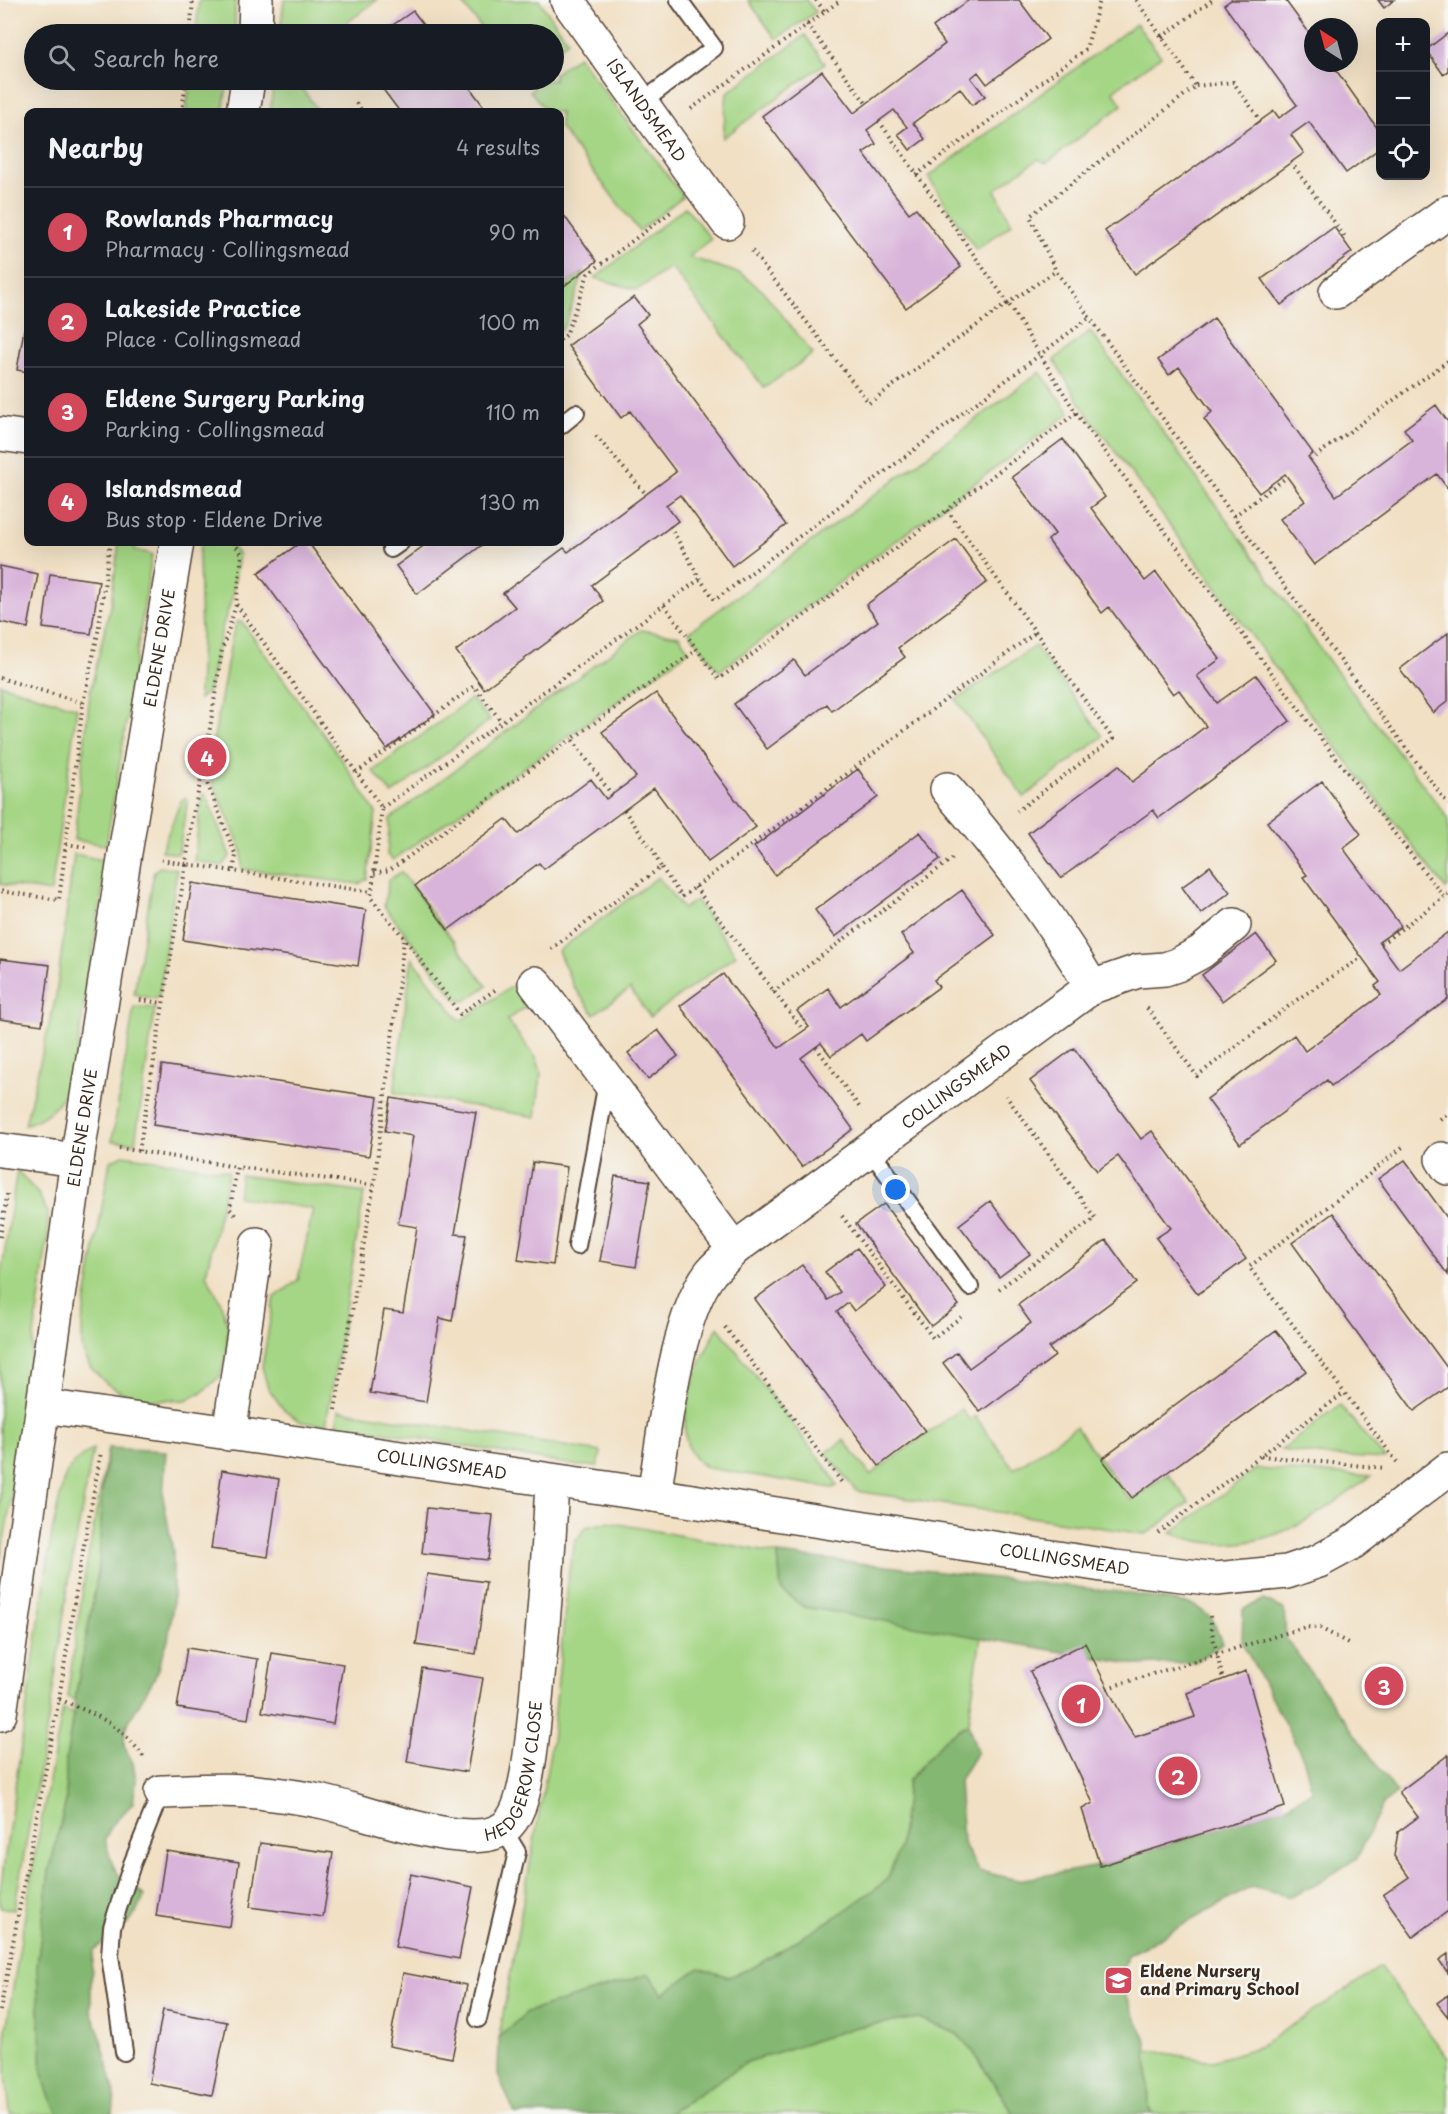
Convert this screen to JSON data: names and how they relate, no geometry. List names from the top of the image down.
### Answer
{
  "streets": {
    "street": [
      "ISLANDSMEAD",
      "ELDENE DRIVE",
      "COLLINGSMEAD",
      "HEDGEROW CLOSE"
    ]
  },
  "crossings": [
    ["ELDENE DRIVE", "COLLINGSMEAD"],
    ["COLLINGSMEAD", "HEDGEROW CLOSE"]
  ],
  "places": {
    "school or university": ["Eldene Nursery and Primary School"]
  },
  "north": "top left",
  "page": {
    "map_buttons": ["+", "−"],
    "search": "Search here",
    "heading": ["Nearby", "4 results"],
    "list": [
      {
        "mark": "1",
        "name": "Rowlands Pharmacy",
        "note": "Pharmacy · Collingsmead",
        "value": "90 m"
      },
      {
        "mark": "2",
        "name": "Lakeside Practice",
        "note": "Place · Collingsmead",
        "value": "100 m"
      },
      {
        "mark": "3",
        "name": "Eldene Surgery Parking",
        "note": "Parking · Collingsmead",
        "value": "110 m"
      },
      {
        "mark": "4",
        "name": "Islandsmead",
        "note": "Bus stop · Eldene Drive",
        "value": "130 m"
      }
    ],
    "pins": [
      "4",
      "3",
      "1",
      "2"
    ]
  }
}
